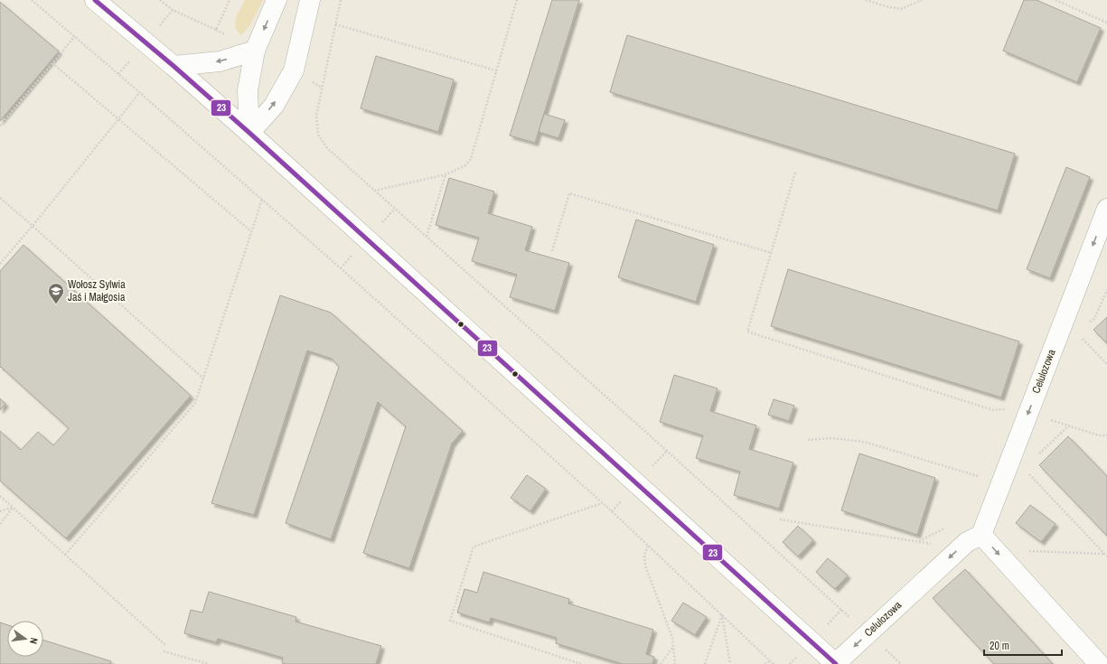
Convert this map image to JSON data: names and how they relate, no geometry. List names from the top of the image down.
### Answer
{
  "streets": {
    "street": ["Celulozowa"]
  },
  "one_way": ["Celulozowa"],
  "places": {
    "school or university": ["Wołosz Sylwia Jaś i Małgosia"]
  },
  "lines": ["transit line 23"],
  "scale_bar": "20 m",
  "north": "right"
}
